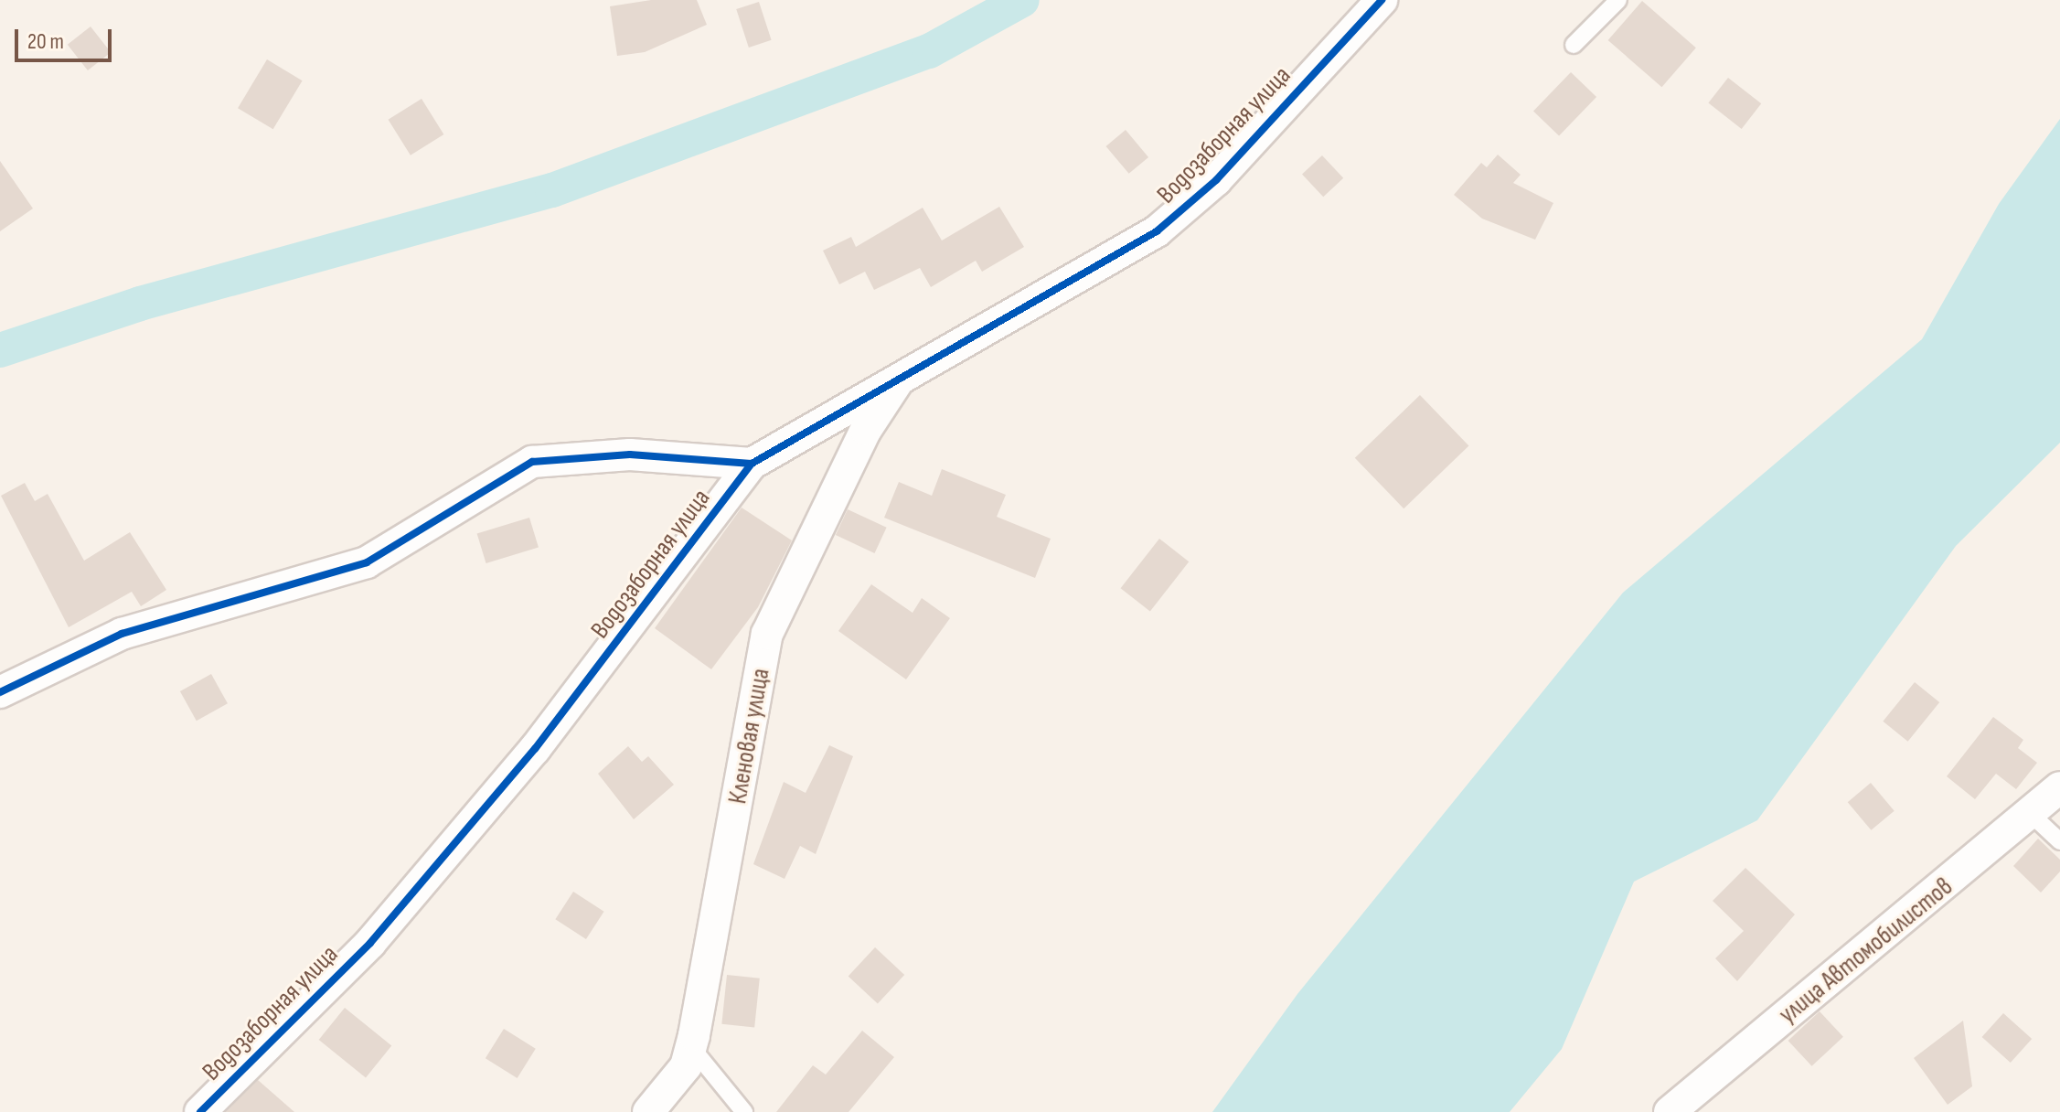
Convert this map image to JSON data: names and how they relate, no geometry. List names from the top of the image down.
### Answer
{
  "streets": {
    "street": ["Водозаборная улица", "Кленовая улица", "улица Автомобилистов"]
  },
  "crossings": [
    ["Водозаборная улица", "Кленовая улица"]
  ],
  "scale_bar": "20 m"
}
